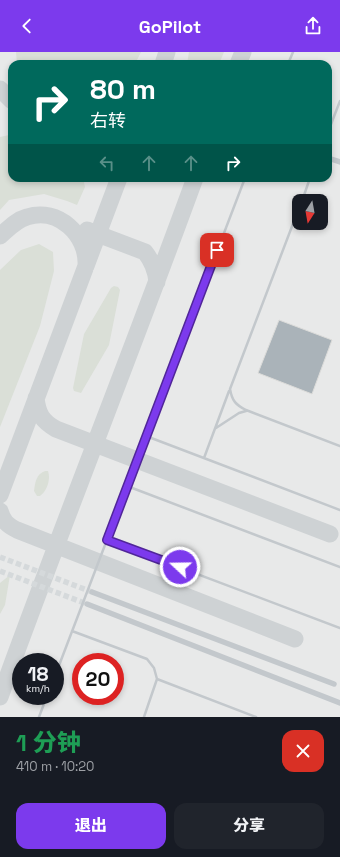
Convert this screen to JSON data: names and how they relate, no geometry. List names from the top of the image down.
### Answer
{
  "north": "bottom",
  "page": {
    "header": "GoPilot",
    "turn": ["80 m", "右转"],
    "speed": "18 km/h",
    "limit": "20",
    "heading": ["1 分钟", "410 m · 10:20"],
    "buttons": ["退出", "分享"]
  }
}
